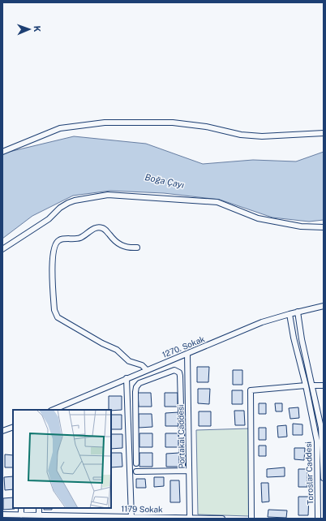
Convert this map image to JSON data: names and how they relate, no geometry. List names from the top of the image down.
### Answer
{
  "streets": {
    "street": [
      "1270. Sokak",
      "Portakal Caddesi",
      "Toroslar Caddesi",
      "1179 Sokak"
    ]
  },
  "crossings": [
    ["1270. Sokak", "Portakal Caddesi"],
    ["1270. Sokak", "Toroslar Caddesi"],
    ["Portakal Caddesi", "1179 Sokak"]
  ],
  "water": ["Boğa Çayı"],
  "north": "right"
}
